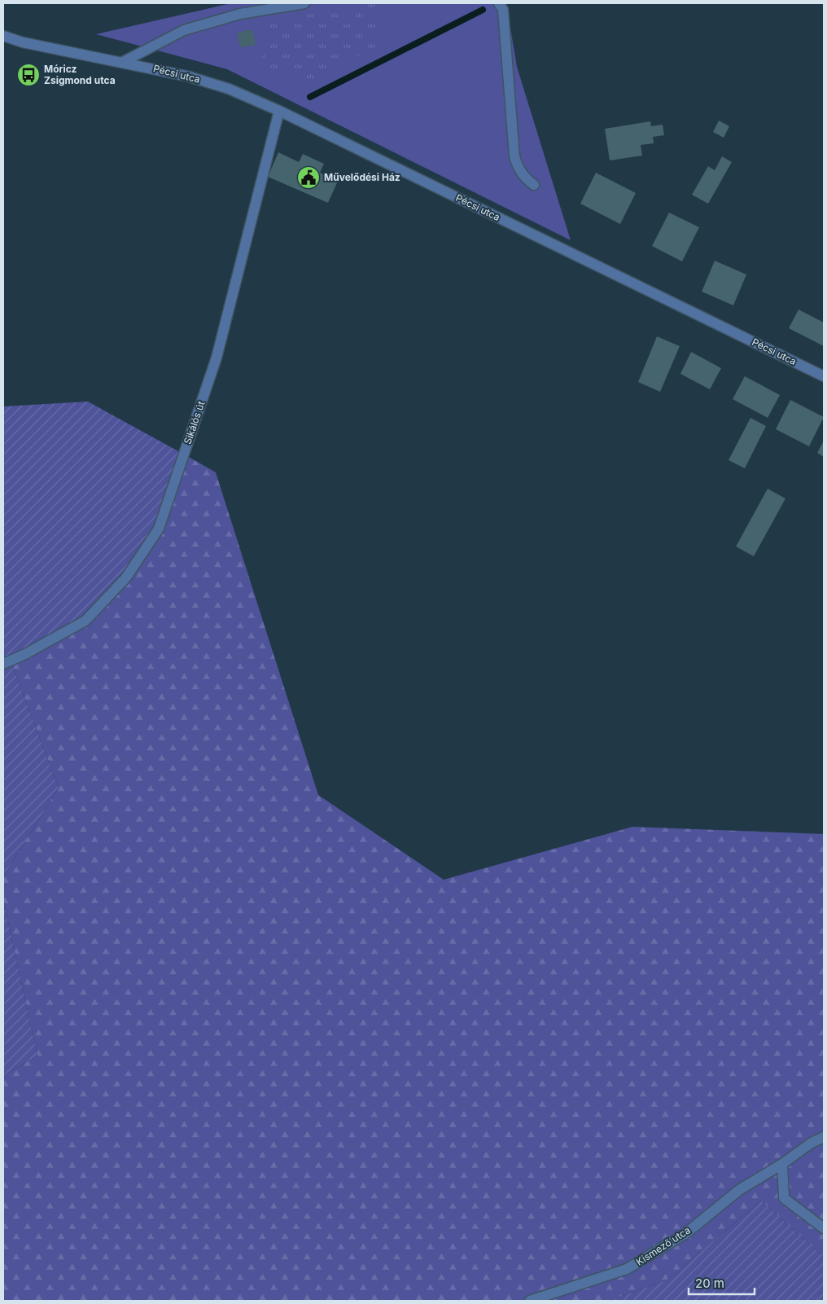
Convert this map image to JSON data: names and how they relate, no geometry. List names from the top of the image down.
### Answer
{
  "streets": {
    "street": ["Pécsi utca", "Sikálós út", "Kismező utca"]
  },
  "crossings": [
    ["Pécsi utca", "Sikálós út"]
  ],
  "places": {
    "bus stop": ["Móricz Zsigmond utca"],
    "public building": ["Művelődési Ház"]
  },
  "scale_bar": "20 m"
}
